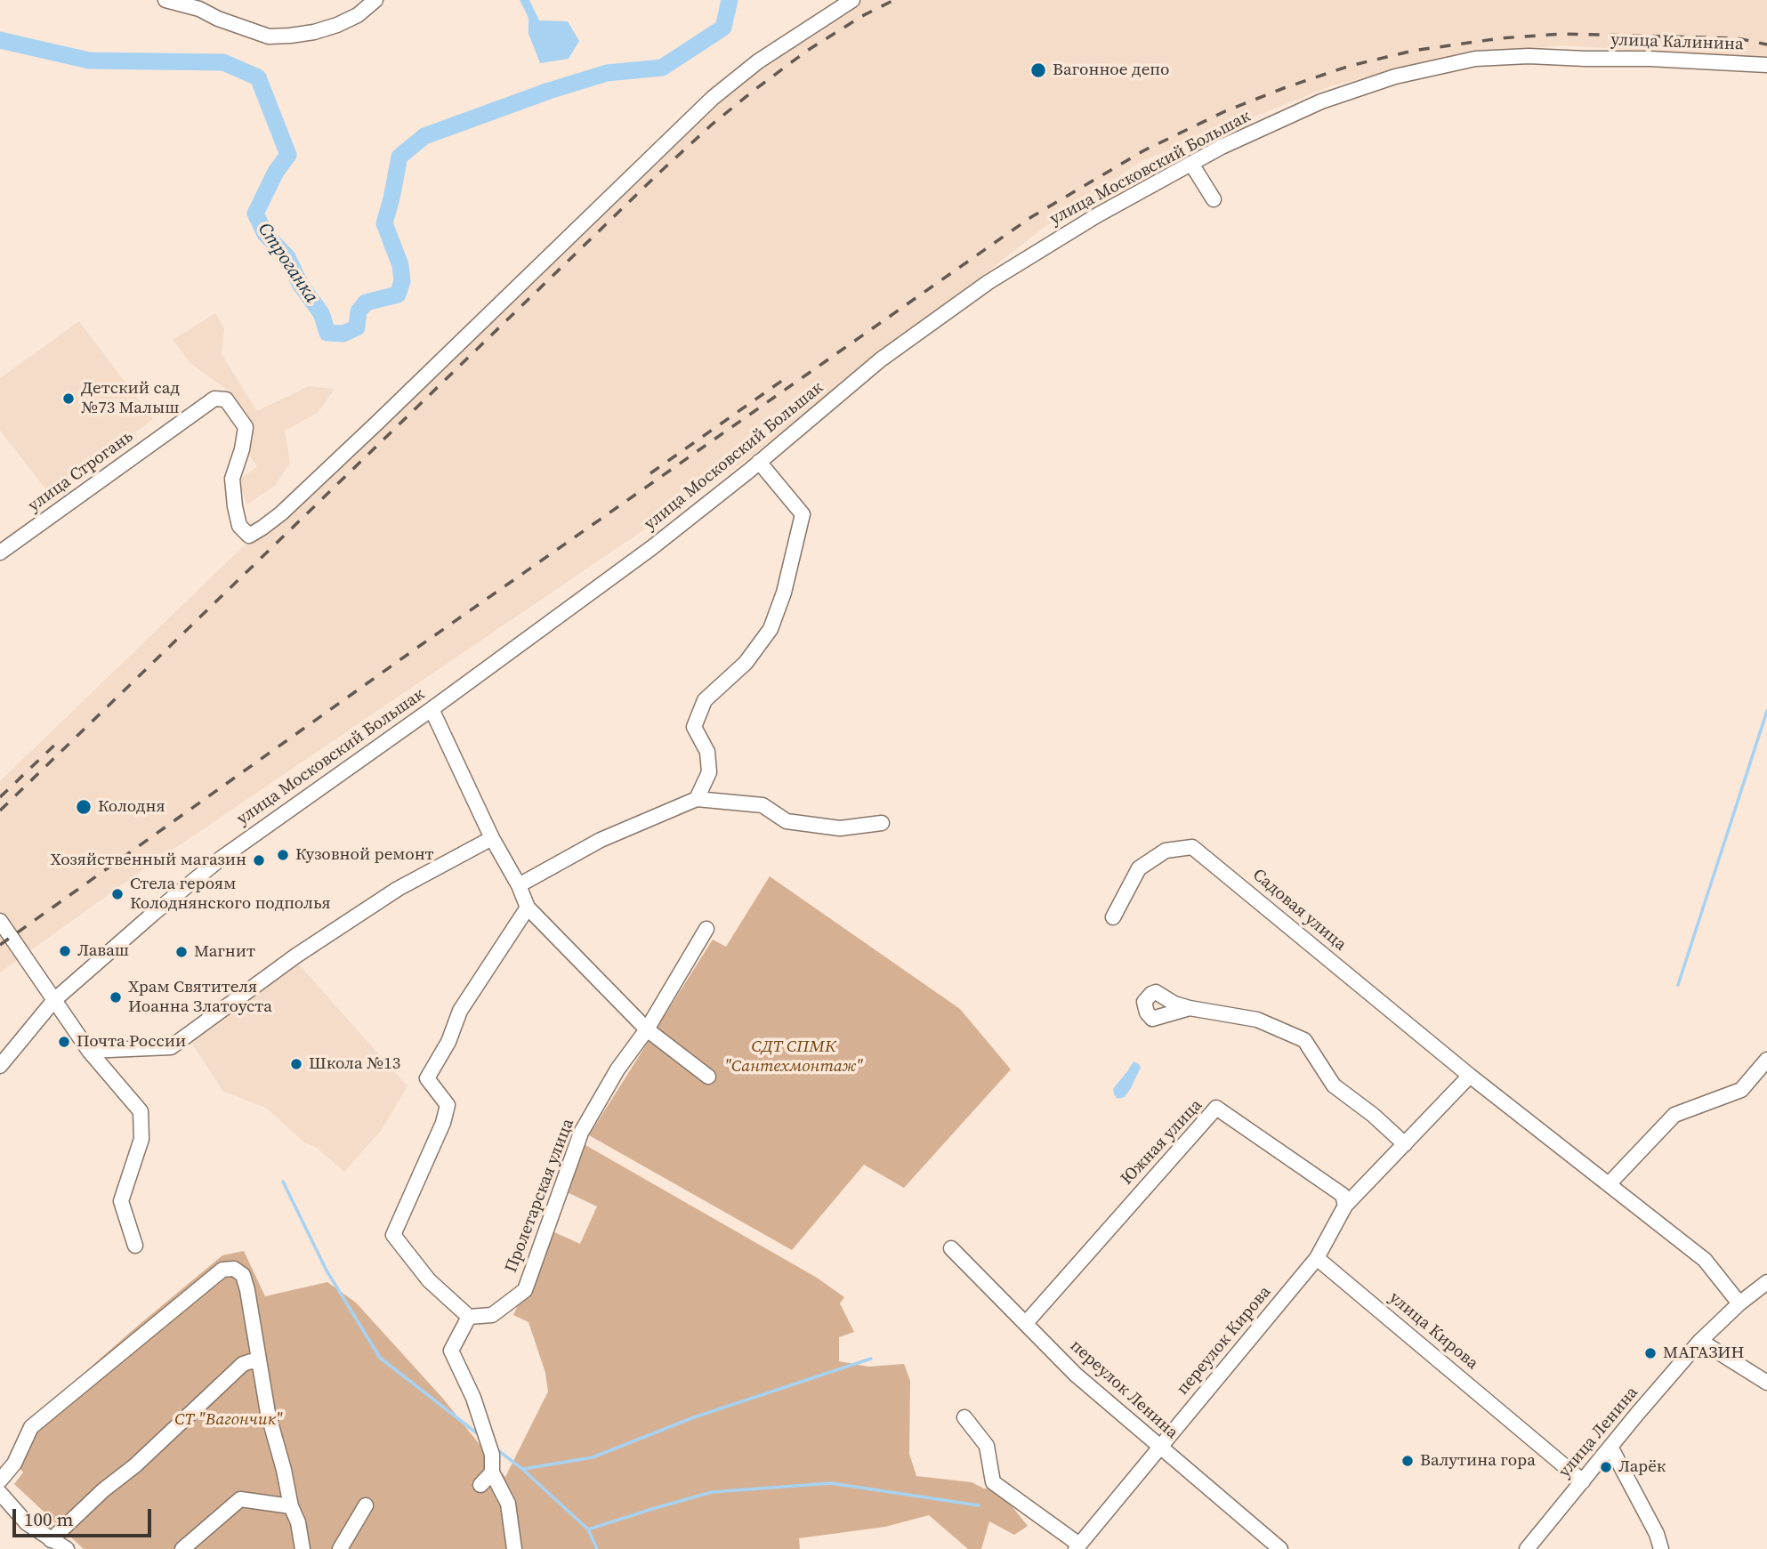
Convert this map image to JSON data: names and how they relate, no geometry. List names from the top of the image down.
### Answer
{
  "streets": {
    "street": [
      "улица Калинина",
      "улица Московский Большак",
      "улица Строгань",
      "Садовая улица",
      "Южная улица",
      "Пролетарская улица",
      "улица Кирова",
      "переулок Кирова",
      "переулок Ленина",
      "улица Ленина"
    ]
  },
  "crossings": [
    ["улица Калинина", "улица Московский Большак"],
    ["Садовая улица", "улица Ленина"],
    ["Южная улица", "переулок Ленина"],
    ["улица Кирова", "переулок Кирова"],
    ["улица Кирова", "улица Ленина"],
    ["переулок Кирова", "переулок Ленина"]
  ],
  "water": ["Строганка"],
  "parks": ["СДТ СПМК \"Сантехмонтаж\"", "СТ \"Вагончик\""],
  "places": [
    "Вагонное депо",
    "Детский сад №73 Малыш",
    "Колодня",
    "Кузовной ремонт",
    "Хозяйственный магазин",
    "Стела героям Колоднянского подполья",
    "Лаваш",
    "Магнит",
    "Храм Святителя Иоанна Златоуста",
    "Почта России",
    "Школа №13",
    "МАГАЗИН",
    "Валутина гора",
    "Ларёк"
  ],
  "scale_bar": "100 m"
}
